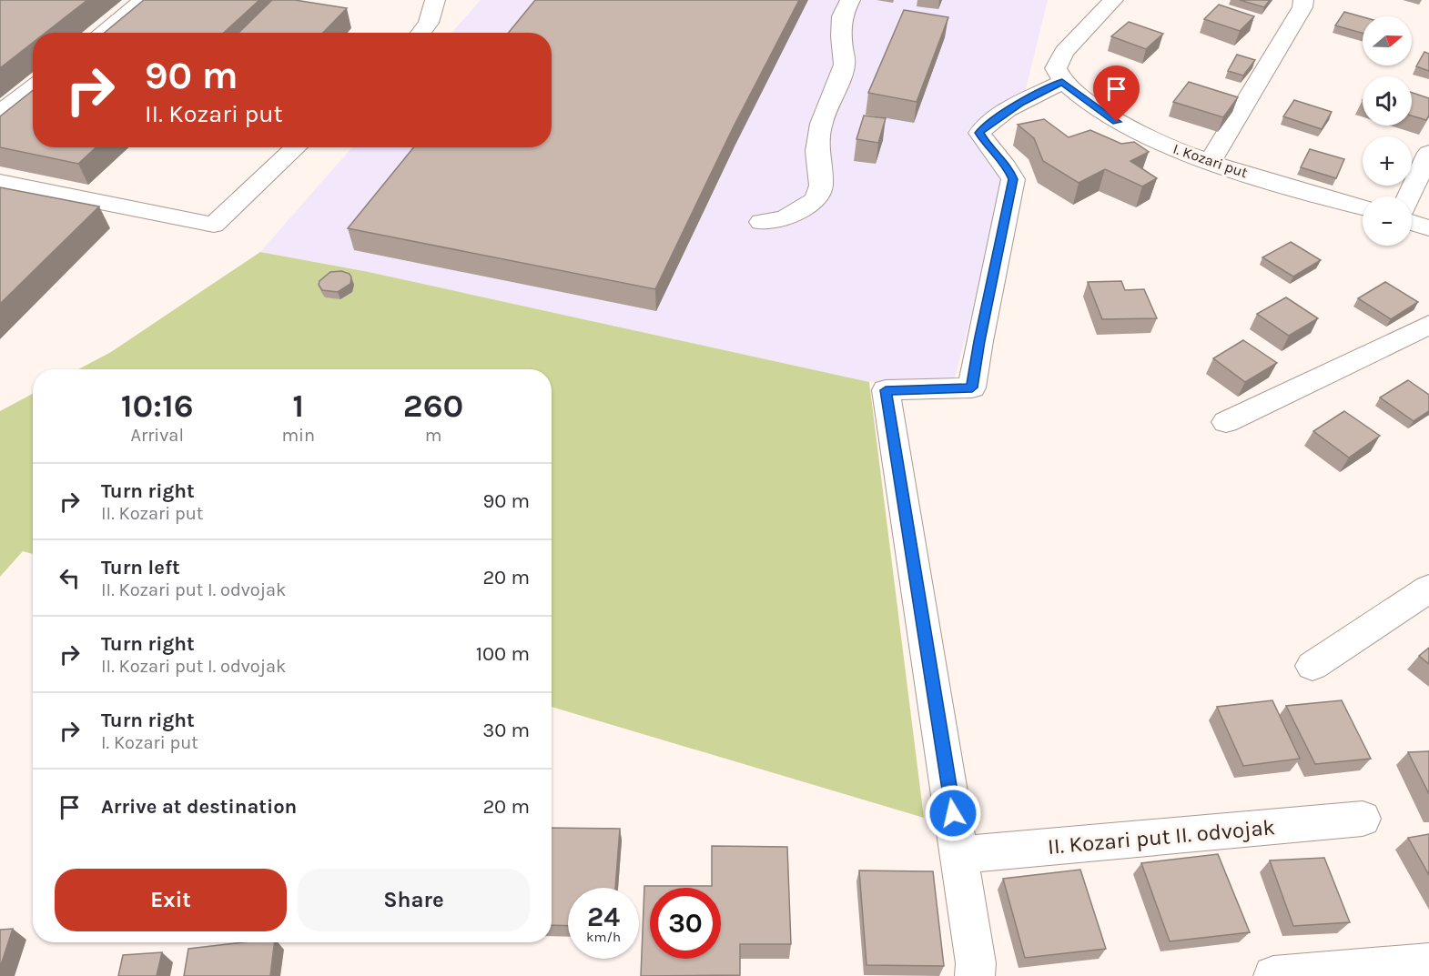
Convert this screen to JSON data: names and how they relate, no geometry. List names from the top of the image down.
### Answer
{
  "streets": {
    "street": ["I. Kozari put", "II. Kozari put II. odvojak"]
  },
  "north": "right",
  "page": {
    "map_buttons": ["+", "−"],
    "turn": ["90 m", "II. Kozari put"],
    "eta": [
      "10:16",
      "Arrival",
      "1",
      "min",
      "260",
      "m"
    ],
    "list": [
      {
        "name": "Turn right",
        "note": "II. Kozari put",
        "value": "90 m"
      },
      {
        "name": "Turn left",
        "note": "II. Kozari put I. odvojak",
        "value": "20 m"
      },
      {
        "name": "Turn right",
        "note": "II. Kozari put I. odvojak",
        "value": "100 m"
      },
      {
        "name": "Turn right",
        "note": "I. Kozari put",
        "value": "30 m"
      },
      {
        "name": "Arrive at destination",
        "value": "20 m"
      }
    ],
    "buttons": ["Exit", "Share"],
    "speed": "24 km/h",
    "limit": "30"
  }
}
